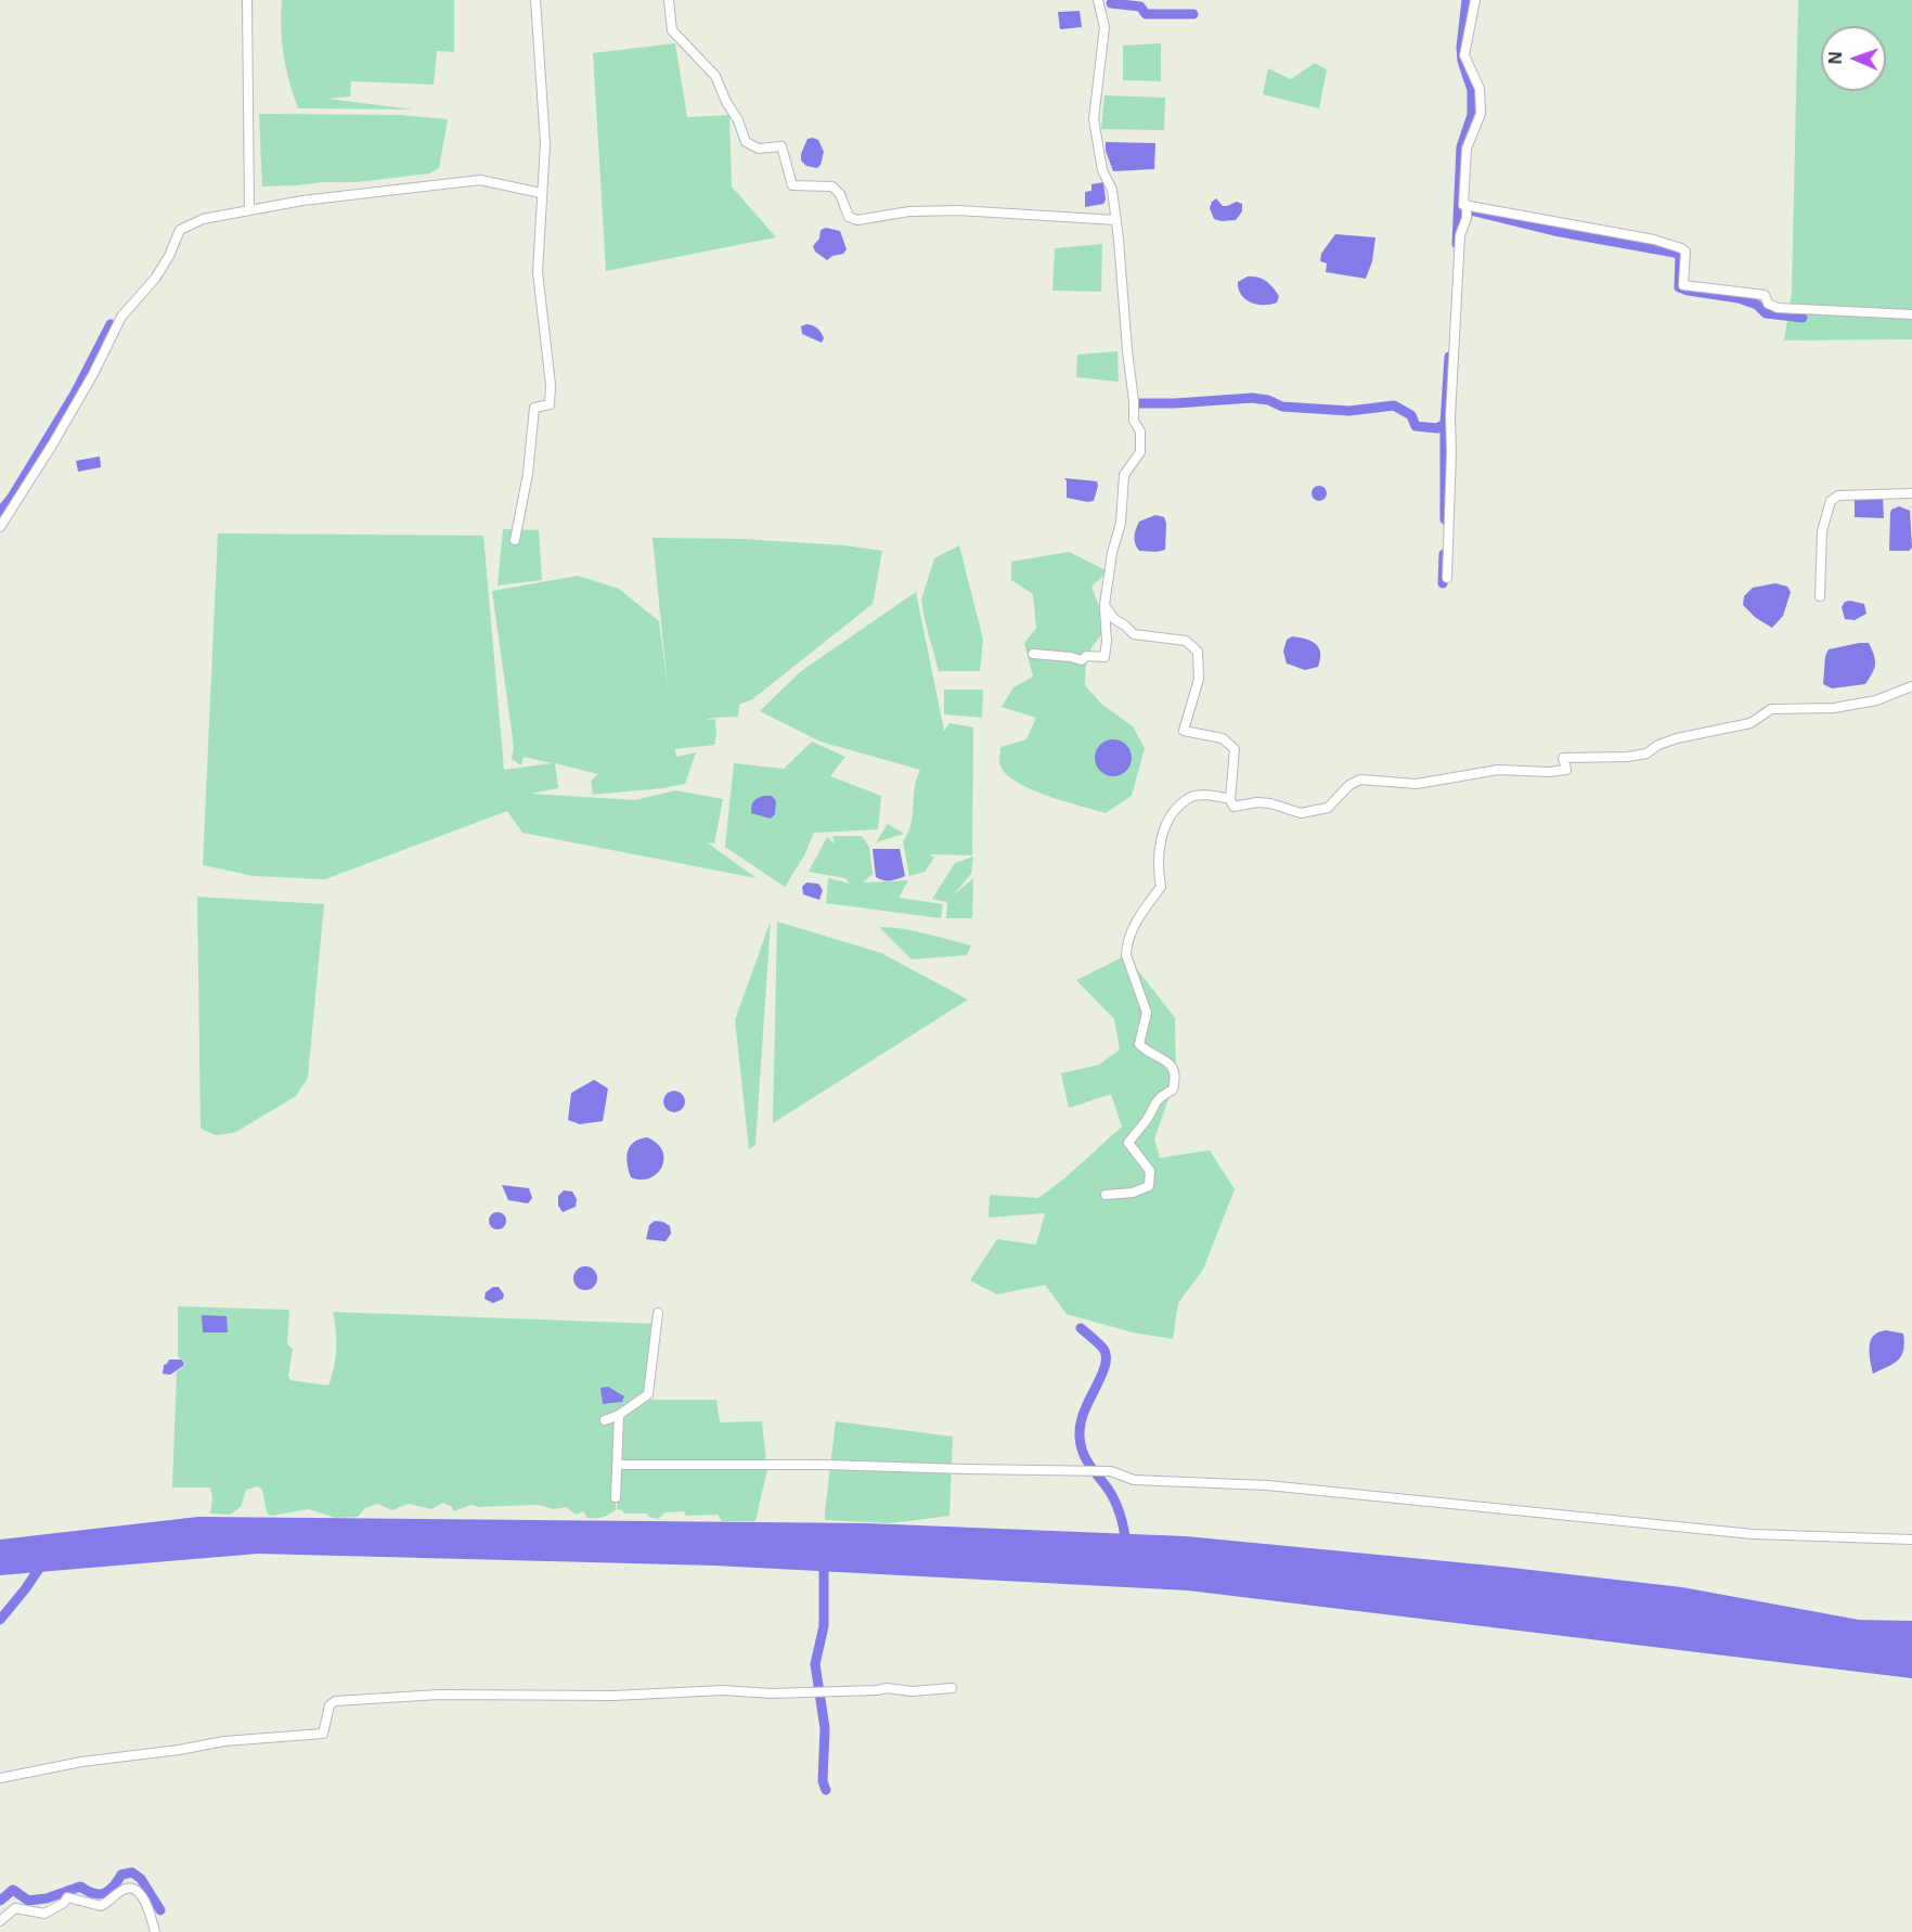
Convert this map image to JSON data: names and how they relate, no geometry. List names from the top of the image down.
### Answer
{
  "north": "left"
}
